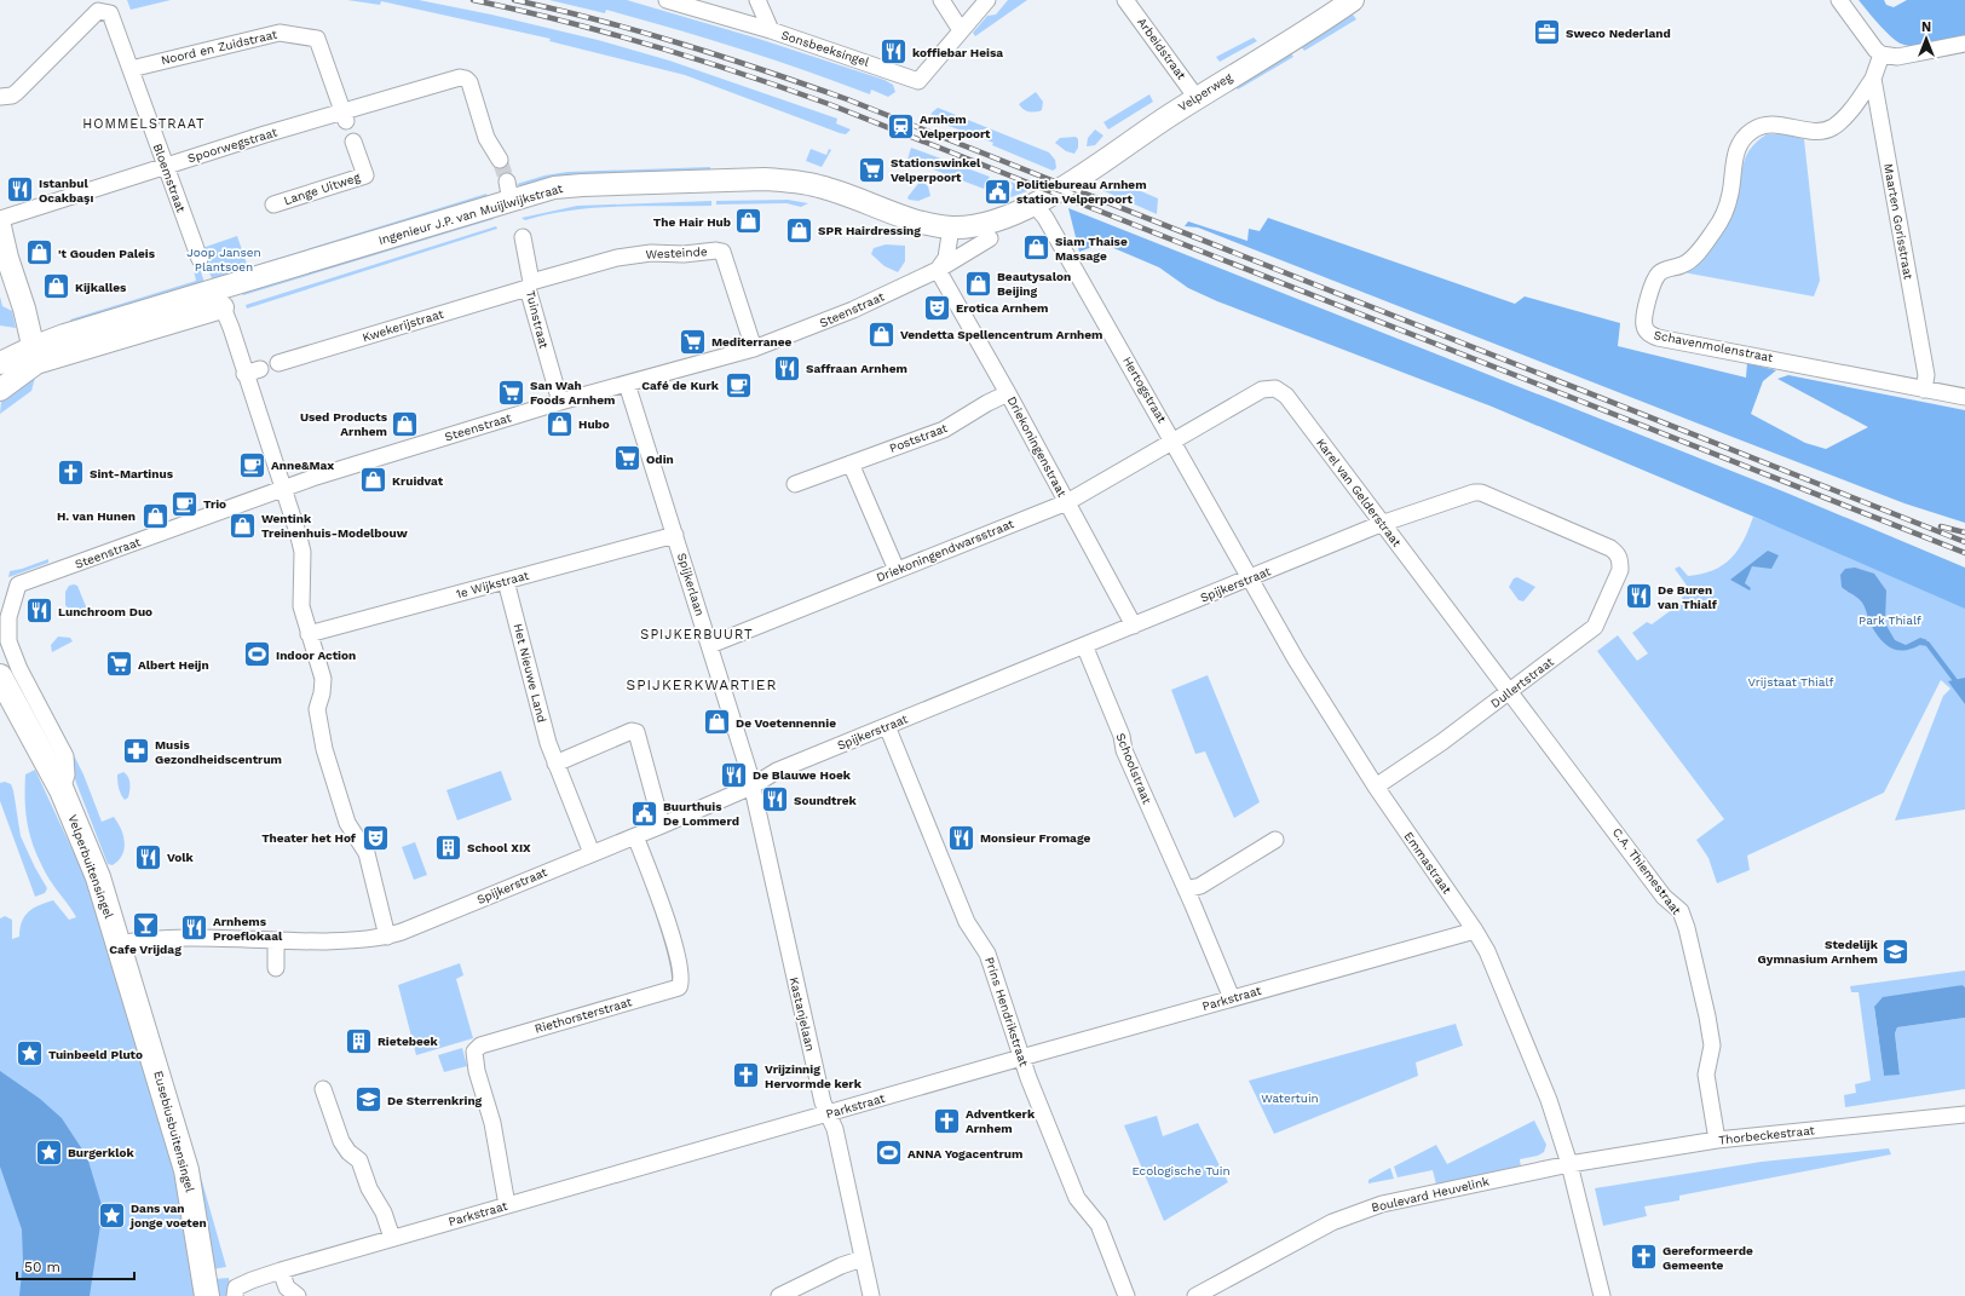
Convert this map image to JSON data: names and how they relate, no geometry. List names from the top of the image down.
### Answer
{
  "streets": {
    "main road": [
      "Velperweg",
      "Ingenieur J.P. van Muijlwijkstraat",
      "Velperbuitensingel",
      "Eusebiusbuitensingel"
    ],
    "street": [
      "Noord en Zuidstraat",
      "Sonsbeeksingel",
      "Arbeidstraat",
      "Spoorwegstraat",
      "Bloemstraat",
      "Lange Uitweg",
      "Maarten Gorisstraat",
      "Westeinde",
      "Steenstraat",
      "Tuinstraat",
      "Kwekerijstraat",
      "Schavenmolenstraat",
      "Hertogstraat",
      "Poststraat",
      "Driekoningenstraat",
      "Karel van Gelderstraat",
      "Driekoningendwarsstraat",
      "1e Wijkstraat",
      "Spijkerlaan",
      "Spijkerstraat",
      "Het Nieuwe Land",
      "Dullertstraat",
      "Schoolstraat",
      "Emmastraat",
      "C.A. Thiemestraat",
      "Parkstraat",
      "Prins Hendrikstraat",
      "Kastanjelaan",
      "Riethorsterstraat",
      "Thorbeckestraat",
      "Boulevard Heuvelink"
    ]
  },
  "crossings": [
    ["Noord en Zuidstraat", "Spoorwegstraat"],
    ["Noord en Zuidstraat", "Bloemstraat"],
    ["Arbeidstraat", "Velperweg"],
    ["Velperweg", "Ingenieur J.P. van Muijlwijkstraat"],
    ["Velperweg", "Hertogstraat"],
    ["Spoorwegstraat", "Bloemstraat"],
    ["Ingenieur J.P. van Muijlwijkstraat", "Hertogstraat"],
    ["Maarten Gorisstraat", "Schavenmolenstraat"],
    ["Westeinde", "Steenstraat"],
    ["Westeinde", "Tuinstraat"],
    ["Westeinde", "Kwekerijstraat"],
    ["Steenstraat", "Tuinstraat"],
    ["Steenstraat", "Driekoningenstraat"],
    ["Steenstraat", "Spijkerlaan"],
    ["Steenstraat", "Velperbuitensingel"],
    ["Tuinstraat", "Kwekerijstraat"],
    ["Hertogstraat", "Karel van Gelderstraat"],
    ["Hertogstraat", "Driekoningendwarsstraat"],
    ["Hertogstraat", "Spijkerstraat"],
    ["Hertogstraat", "Emmastraat"],
    ["Poststraat", "Driekoningenstraat"],
    ["Driekoningenstraat", "Driekoningendwarsstraat"],
    ["Driekoningenstraat", "Spijkerstraat"],
    ["Karel van Gelderstraat", "Driekoningendwarsstraat"],
    ["Karel van Gelderstraat", "Spijkerstraat"],
    ["Karel van Gelderstraat", "Dullertstraat"],
    ["Karel van Gelderstraat", "C.A. Thiemestraat"],
    ["Driekoningendwarsstraat", "Spijkerlaan"],
    ["1e Wijkstraat", "Spijkerlaan"],
    ["1e Wijkstraat", "Het Nieuwe Land"],
    ["Spijkerlaan", "Spijkerstraat"],
    ["Spijkerlaan", "Kastanjelaan"],
    ["Spijkerstraat", "Het Nieuwe Land"],
    ["Spijkerstraat", "Dullertstraat"],
    ["Spijkerstraat", "Schoolstraat"],
    ["Spijkerstraat", "Emmastraat"],
    ["Spijkerstraat", "Velperbuitensingel"],
    ["Spijkerstraat", "Prins Hendrikstraat"],
    ["Spijkerstraat", "Kastanjelaan"],
    ["Spijkerstraat", "Riethorsterstraat"],
    ["Spijkerstraat", "Eusebiusbuitensingel"],
    ["Dullertstraat", "Emmastraat"],
    ["Dullertstraat", "C.A. Thiemestraat"],
    ["Schoolstraat", "Parkstraat"],
    ["Emmastraat", "Parkstraat"],
    ["Emmastraat", "Thorbeckestraat"],
    ["Emmastraat", "Boulevard Heuvelink"],
    ["Velperbuitensingel", "Eusebiusbuitensingel"],
    ["C.A. Thiemestraat", "Thorbeckestraat"],
    ["Parkstraat", "Prins Hendrikstraat"],
    ["Parkstraat", "Kastanjelaan"],
    ["Parkstraat", "Riethorsterstraat"],
    ["Thorbeckestraat", "Boulevard Heuvelink"]
  ],
  "districts": ["HOMMELSTRAAT", "SPIJKERBUURT", "SPIJKERKWARTIER"],
  "parks": [
    "Joop Jansen Plantsoen",
    "Park Thialf",
    "Vrijstaat Thialf",
    "Watertuin",
    "Ecologische Tuin"
  ],
  "places": {
    "office": ["Sweco Nederland"],
    "restaurant": [
      "koffiebar Heisa",
      "Istanbul Ocakbaşı",
      "Saffraan Arnhem",
      "De Buren van Thialf",
      "Lunchroom Duo",
      "De Blauwe Hoek",
      "Soundtrek",
      "Monsieur Fromage",
      "Volk",
      "Arnhems Proeflokaal"
    ],
    "station": ["Arnhem Velperpoort"],
    "supermarket": [
      "Stationswinkel Velperpoort",
      "Mediterranee",
      "San Wah Foods Arnhem",
      "Odin",
      "Albert Heijn"
    ],
    "public building": ["Politiebureau Arnhem station Velperpoort", "Buurthuis De Lommerd"],
    "shop": [
      "The Hair Hub",
      "SPR Hairdressing",
      "Siam Thaise Massage",
      "'t Gouden Paleis",
      "Beautysalon Beijing",
      "Kijkalles",
      "Vendetta Spellencentrum Arnhem",
      "Used Products Arnhem",
      "Hubo",
      "Kruidvat",
      "H. van Hunen",
      "Wentink Treinenhuis-Modelbouw",
      "De Voetennennie"
    ],
    "theatre": ["Erotica Arnhem", "Theater het Hof"],
    "cafe": ["Café de Kurk", "Anne&Max", "Trio"],
    "church": [
      "Sint-Martinus",
      "Vrijzinnig Hervormde kerk",
      "Adventkerk Arnhem",
      "Gereformeerde Gemeente"
    ],
    "sports": ["Indoor Action", "ANNA Yogacentrum"],
    "pharmacy": ["Musis Gezondheidscentrum"],
    "building": ["School XIX", "Rietebeek"],
    "bar": ["Cafe Vrijdag"],
    "school or university": ["Stedelijk Gymnasium Arnhem", "De Sterrenkring"],
    "place": ["Tuinbeeld Pluto", "Burgerklok", "Dans van jonge voeten"]
  },
  "scale_bar": "50 m",
  "north": "top"
}
